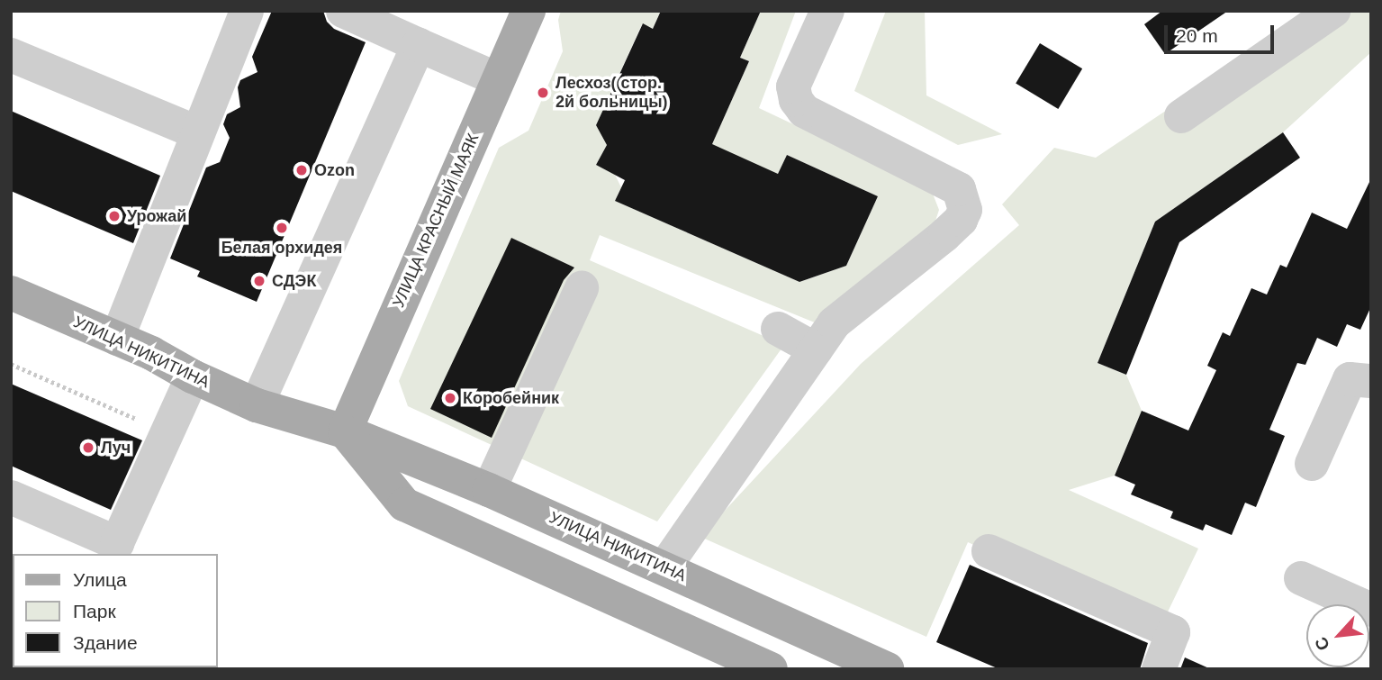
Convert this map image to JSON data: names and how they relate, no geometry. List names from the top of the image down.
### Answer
{
  "streets": {
    "main road": ["УЛИЦА КРАСНЫЙ МАЯК", "УЛИЦА НИКИТИНА"]
  },
  "crossings": [
    ["УЛИЦА КРАСНЫЙ МАЯК", "УЛИЦА НИКИТИНА"]
  ],
  "places": [
    "Лесхоз( стор. 2й больницы)",
    "Ozon",
    "Урожай",
    "Белая орхидея",
    "СДЭК",
    "Коробейник",
    "Луч"
  ],
  "legend": ["Улица", "Парк", "Здание"],
  "scale_bar": "20 m",
  "north": "bottom left"
}
